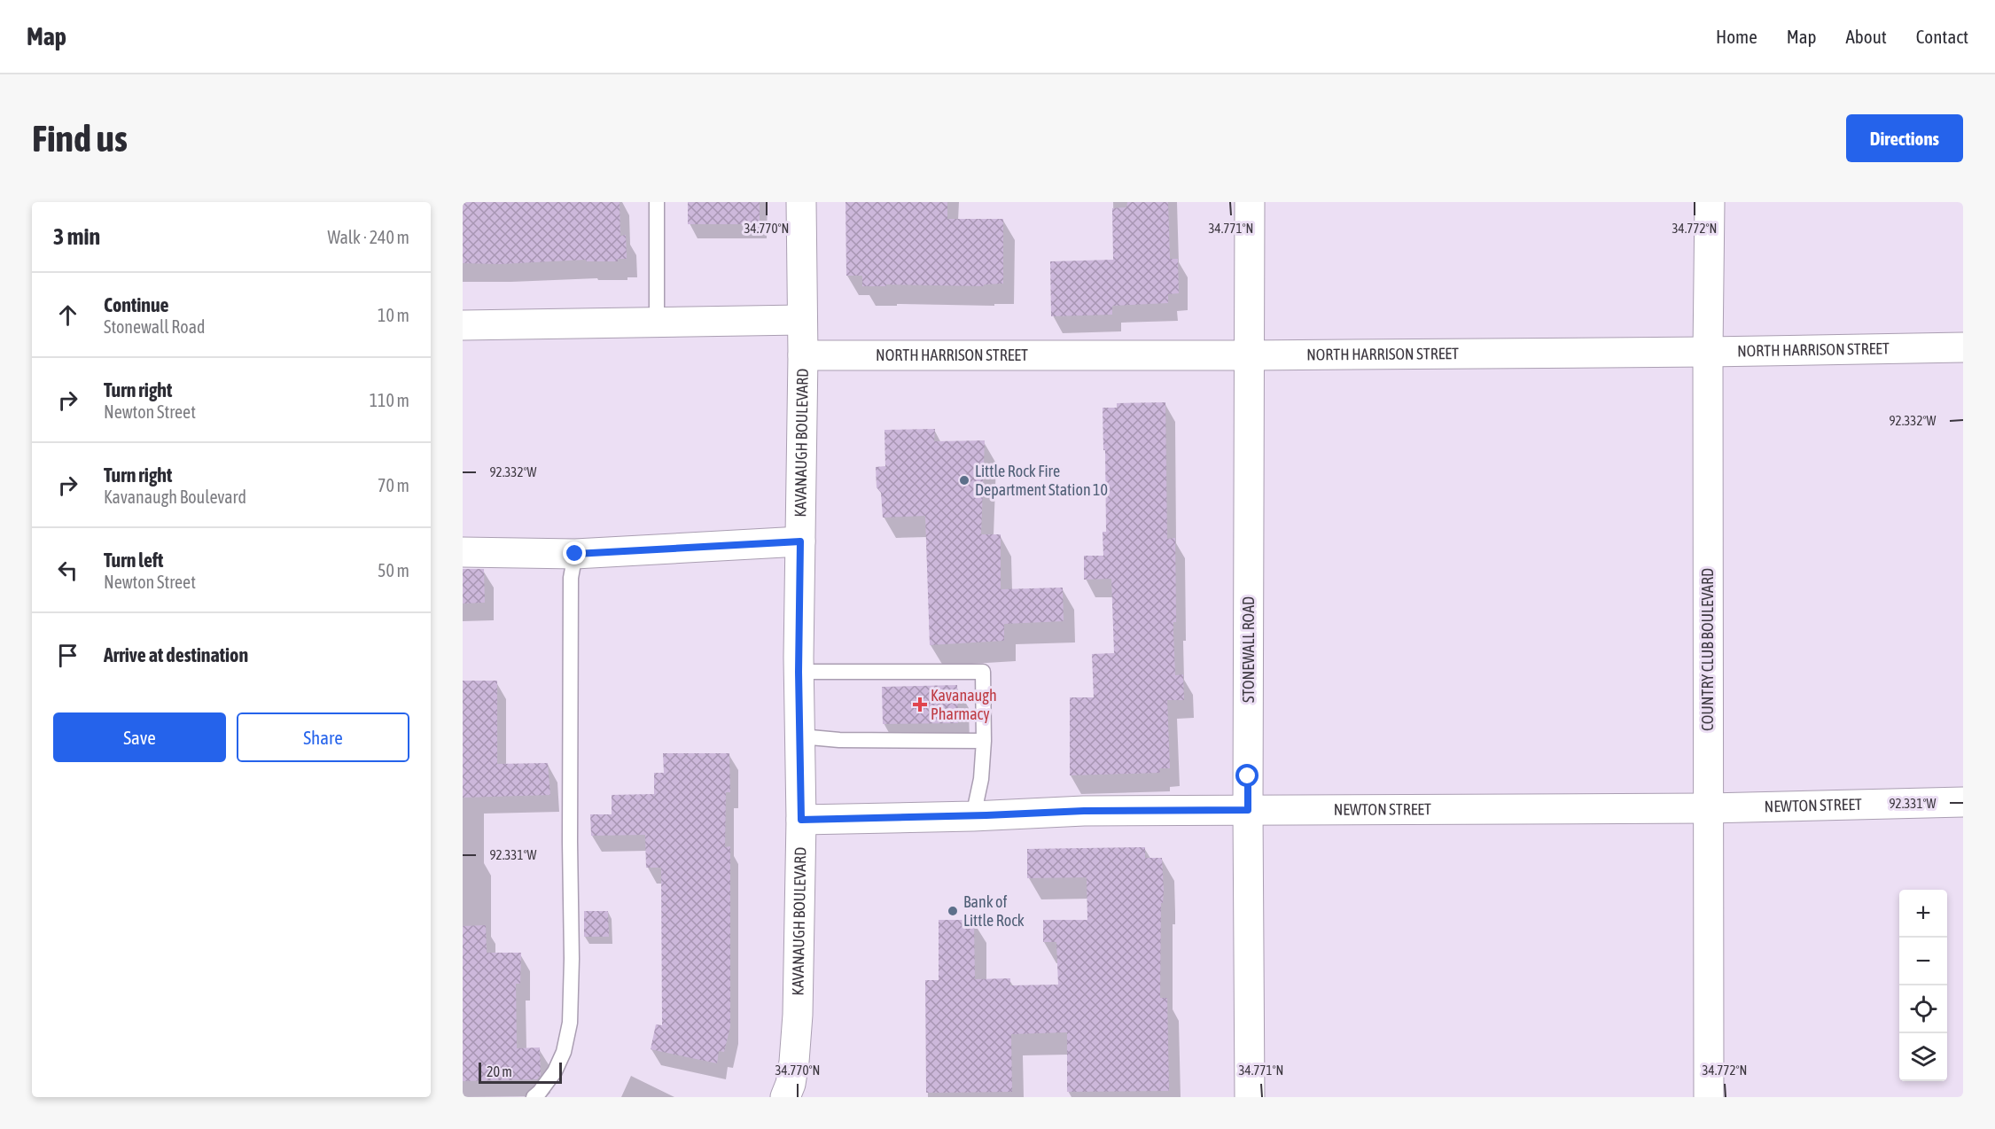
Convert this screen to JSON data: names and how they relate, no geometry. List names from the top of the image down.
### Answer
{
  "streets": {
    "street": [
      "NORTH HARRISON STREET",
      "KAVANAUGH BOULEVARD",
      "STONEWALL ROAD",
      "COUNTRY CLUB BOULEVARD",
      "NEWTON STREET"
    ]
  },
  "crossings": [
    ["NORTH HARRISON STREET", "KAVANAUGH BOULEVARD"],
    ["NORTH HARRISON STREET", "STONEWALL ROAD"],
    ["NORTH HARRISON STREET", "COUNTRY CLUB BOULEVARD"],
    ["KAVANAUGH BOULEVARD", "NEWTON STREET"],
    ["STONEWALL ROAD", "NEWTON STREET"],
    ["COUNTRY CLUB BOULEVARD", "NEWTON STREET"]
  ],
  "places": {
    "other": ["Little Rock Fire Department Station 10", "Bank of Little Rock"],
    "health": ["Kavanaugh Pharmacy"]
  },
  "scale_bar": "20 m",
  "page": {
    "header": "Map",
    "nav": [
      "Home",
      "Map",
      "About",
      "Contact"
    ],
    "buttons": [
      "Directions",
      ["Save", "Share"]
    ],
    "title": "Find us",
    "heading": ["3 min", "Walk · 240 m"],
    "list": [
      ["Continue", "Stonewall Road", "10 m"],
      ["Turn right", "Newton Street", "110 m"],
      ["Turn right", "Kavanaugh Boulevard", "70 m"],
      ["Turn left", "Newton Street", "50 m"],
      "Arrive at destination"
    ],
    "map_buttons": ["+", "−"],
    "scale": "20 m"
  },
  "coordinates": [
    "34.770°N",
    "34.771°N",
    "34.772°N",
    "92.332°W",
    "92.331°W"
  ]
}
